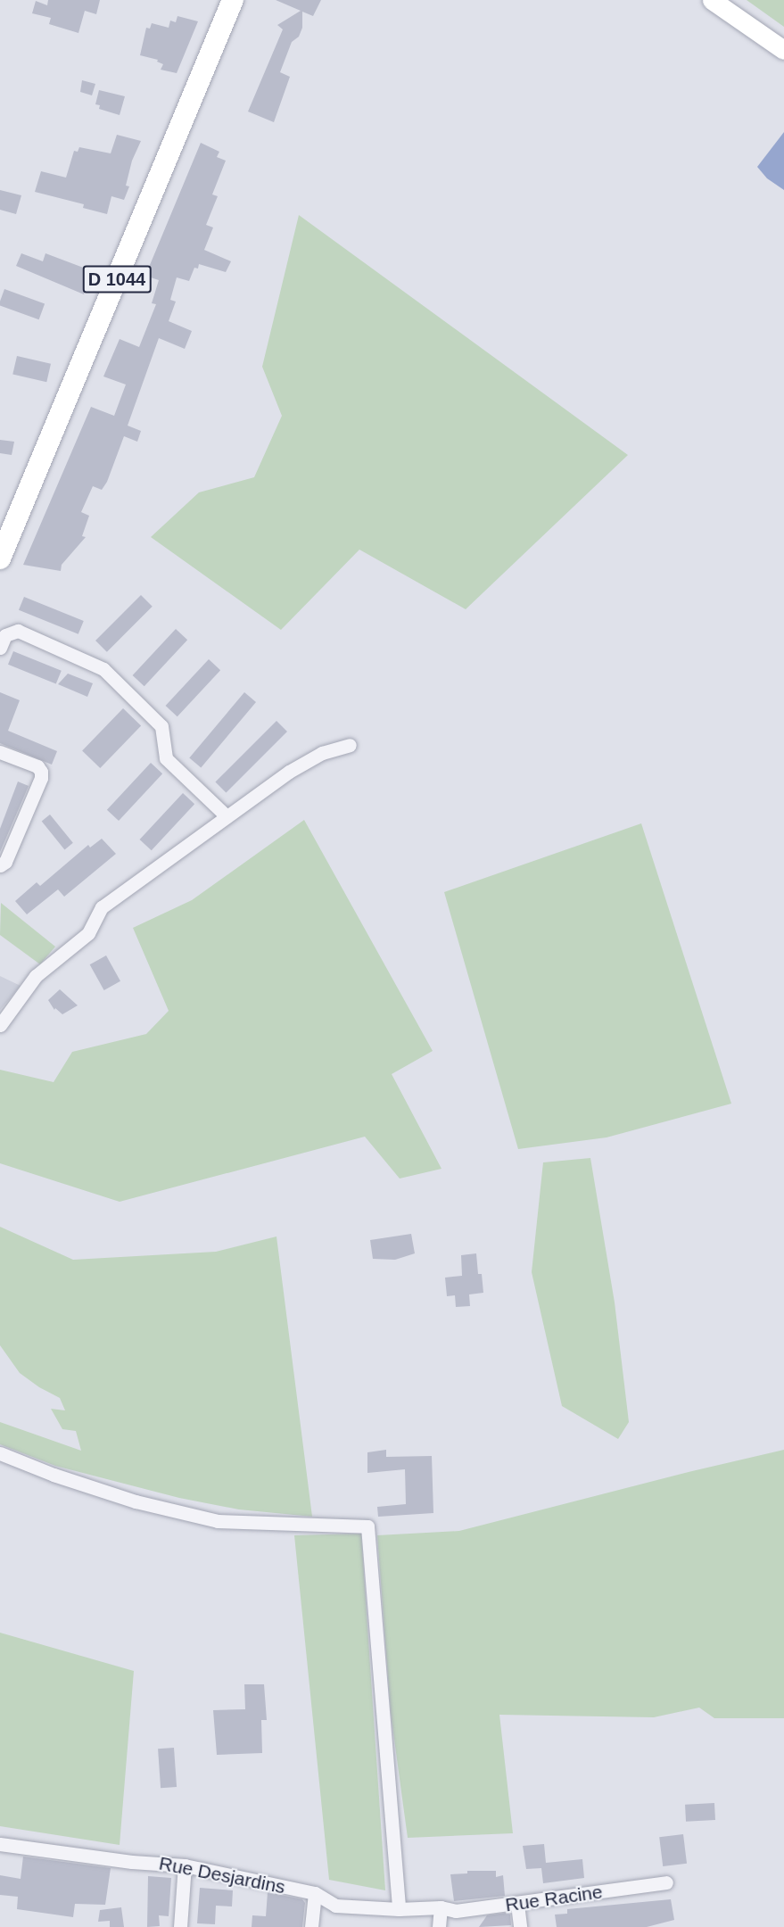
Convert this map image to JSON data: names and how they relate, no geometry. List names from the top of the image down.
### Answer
{
  "streets": {
    "main road": ["D 1044"],
    "street": ["Rue Desjardins", "Rue Racine"]
  },
  "crossings": [
    ["Rue Desjardins", "Rue Racine"]
  ]
}
